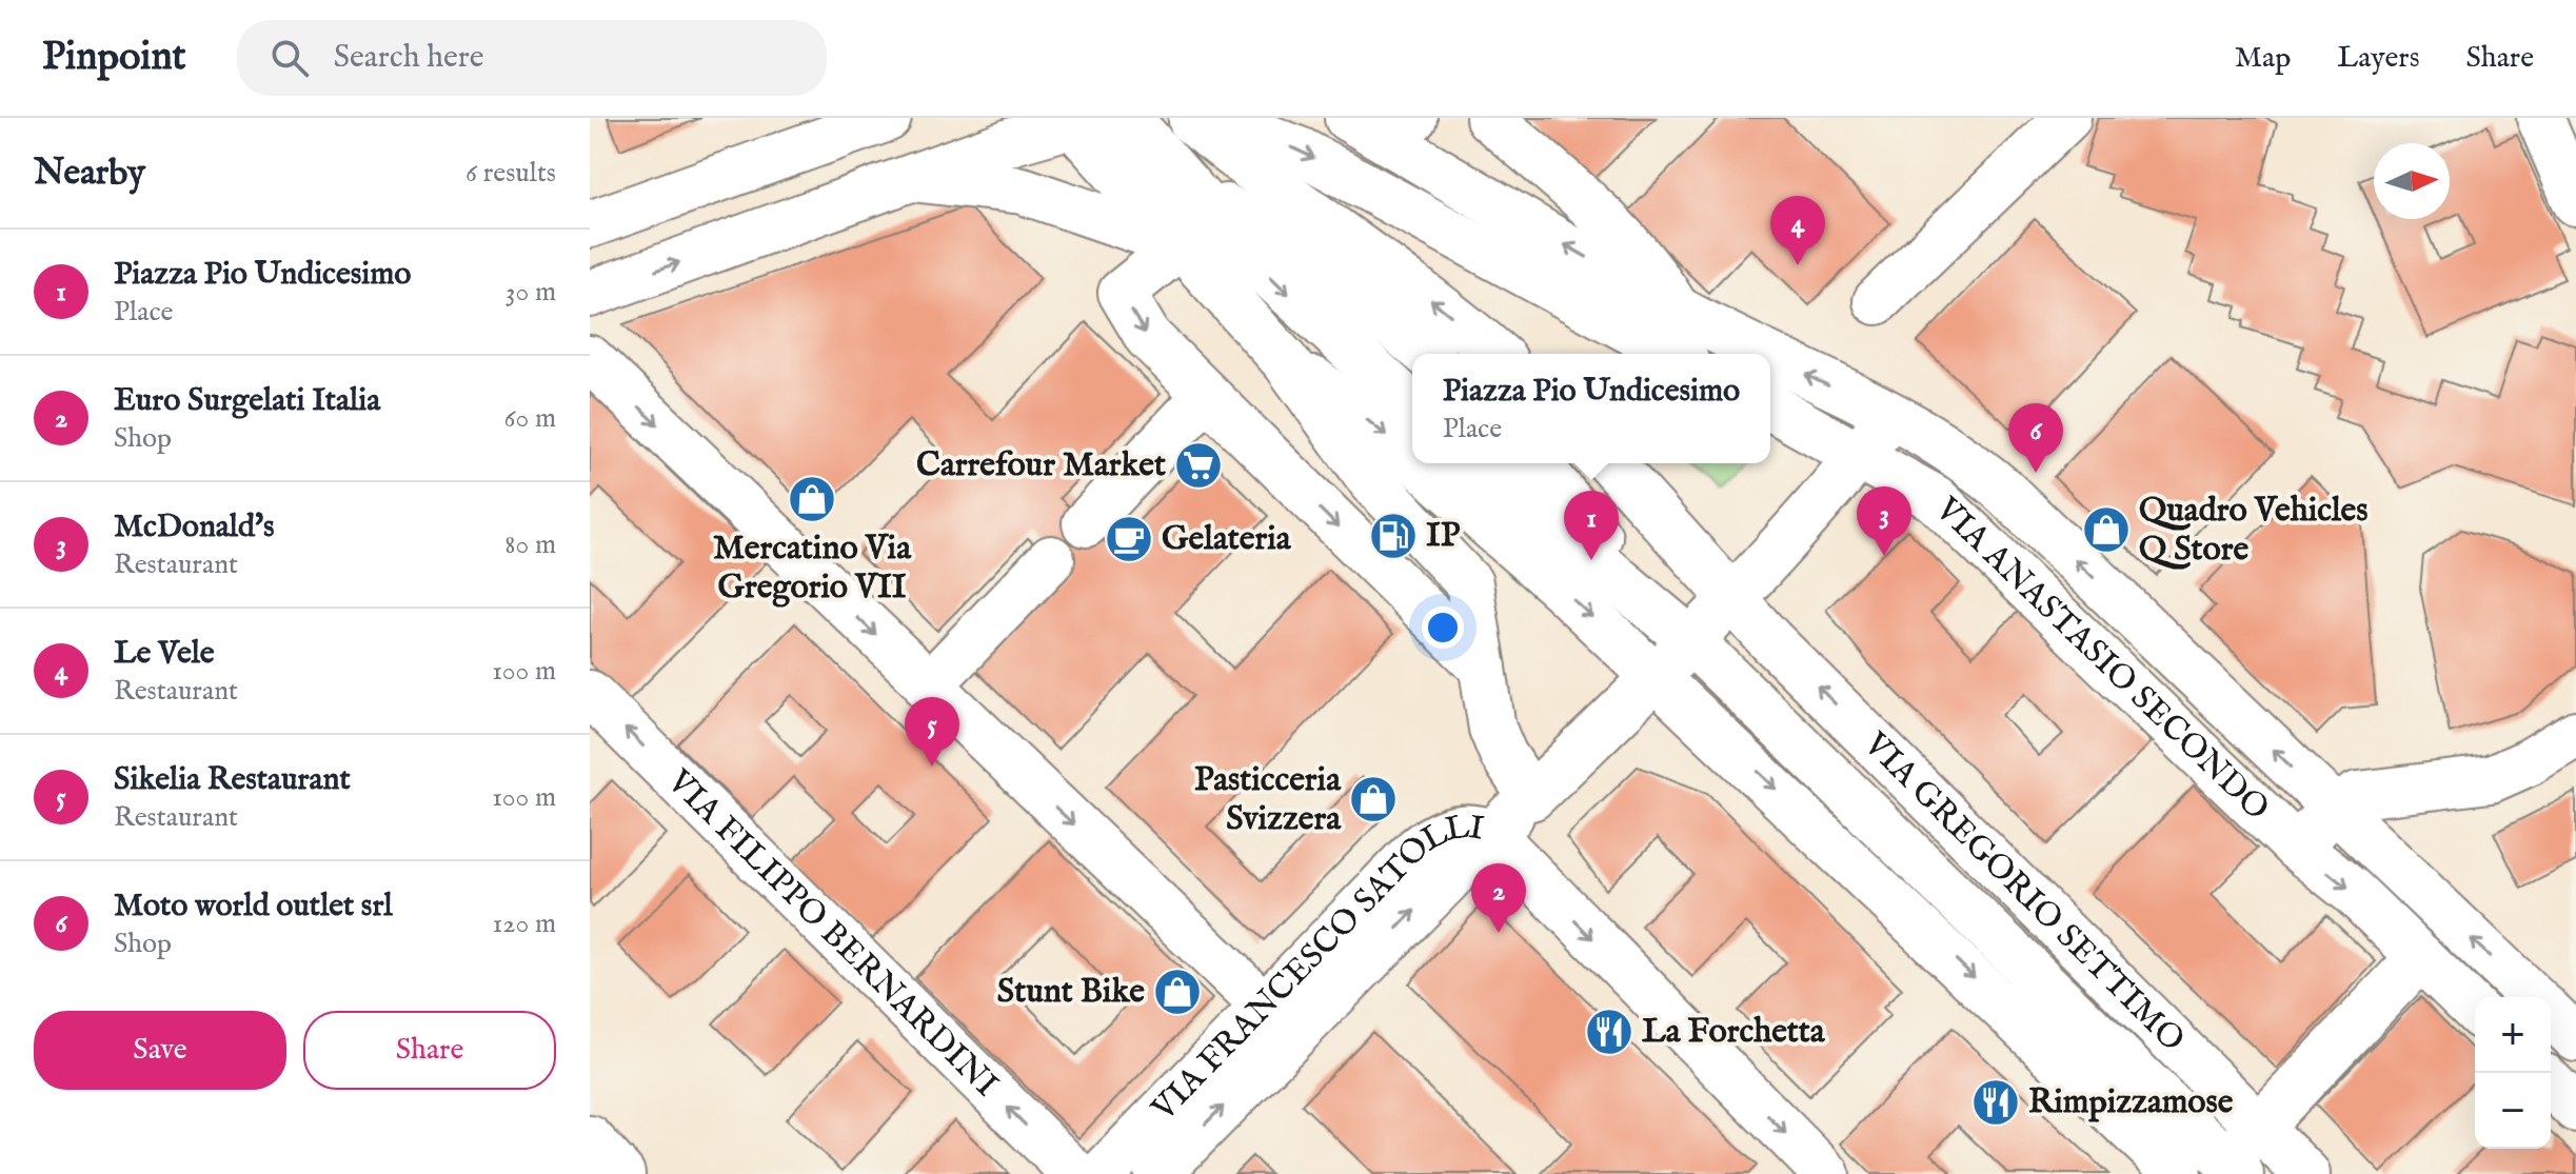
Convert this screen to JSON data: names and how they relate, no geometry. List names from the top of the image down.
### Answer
{
  "streets": {
    "main road": [
      "VIA ANASTASIO SECONDO",
      "VIA GREGORIO SETTIMO",
      "VIA FILIPPO BERNARDINI",
      "VIA FRANCESCO SATOLLI"
    ]
  },
  "crossings": [
    ["VIA ANASTASIO SECONDO", "VIA FRANCESCO SATOLLI"],
    ["VIA GREGORIO SETTIMO", "VIA FRANCESCO SATOLLI"]
  ],
  "places": {
    "supermarket": ["Carrefour Market"],
    "shop": [
      "Mercatino Via Gregorio VII",
      "Quadro Vehicles Q Store",
      "Pasticceria Svizzera",
      "Stunt Bike"
    ],
    "fuel station": ["IP"],
    "cafe": ["Gelateria"],
    "restaurant": ["La Forchetta", "Rimpizzamose"]
  },
  "north": "right",
  "page": {
    "header": "Pinpoint",
    "search": "Search here",
    "nav": ["Map", "Layers", "Share"],
    "heading": ["Nearby", "6 results"],
    "pins": [
      "4",
      "6",
      "3",
      "1",
      "5",
      "2"
    ],
    "list": [
      {
        "mark": "1",
        "name": "Piazza Pio Undicesimo",
        "note": "Place",
        "value": "30 m"
      },
      {
        "mark": "2",
        "name": "Euro Surgelati Italia",
        "note": "Shop",
        "value": "60 m"
      },
      {
        "mark": "3",
        "name": "McDonald's",
        "note": "Restaurant",
        "value": "80 m"
      },
      {
        "mark": "4",
        "name": "Le Vele",
        "note": "Restaurant",
        "value": "100 m"
      },
      {
        "mark": "5",
        "name": "Sikelia Restaurant",
        "note": "Restaurant",
        "value": "100 m"
      },
      {
        "mark": "6",
        "name": "Moto world outlet srl",
        "note": "Shop",
        "value": "120 m"
      }
    ],
    "popup": ["Piazza Pio Undicesimo", "Place"],
    "buttons": ["Save", "Share"],
    "map_buttons": ["+", "−"]
  }
}
